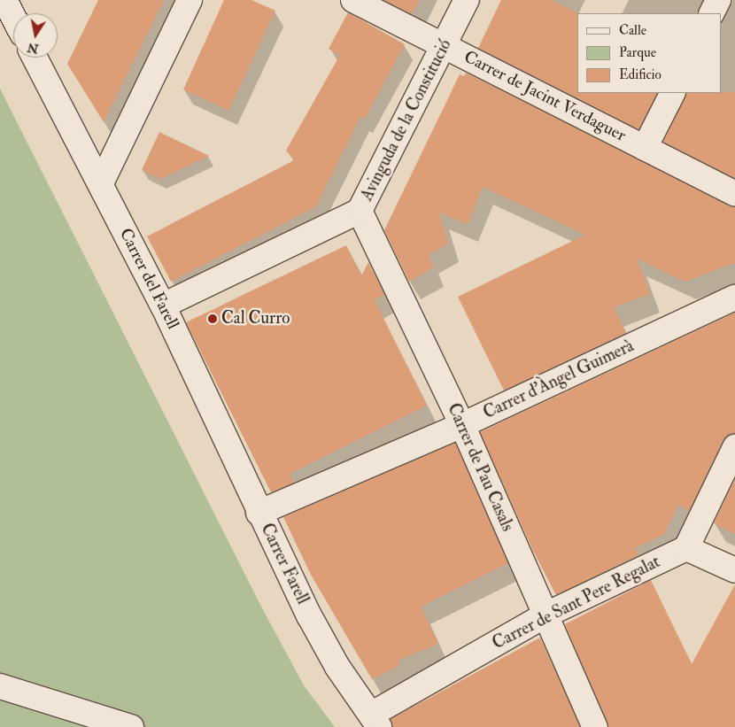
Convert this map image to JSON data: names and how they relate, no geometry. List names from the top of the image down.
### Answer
{
  "streets": {
    "street": [
      "Carrer de Jacint Verdaguer",
      "Avinguda de la Constitució",
      "Carrer del Farell",
      "Carrer d'Àngel Guimerà",
      "Carrer de Pau Casals",
      "Carrer Farell",
      "Carrer de Sant Pere Regalat"
    ]
  },
  "crossings": [
    ["Carrer de Jacint Verdaguer", "Avinguda de la Constitució"],
    ["Avinguda de la Constitució", "Carrer del Farell"],
    ["Avinguda de la Constitució", "Carrer de Pau Casals"],
    ["Carrer del Farell", "Carrer d'Àngel Guimerà"],
    ["Carrer del Farell", "Carrer Farell"],
    ["Carrer d'Àngel Guimerà", "Carrer de Pau Casals"],
    ["Carrer d'Àngel Guimerà", "Carrer Farell"],
    ["Carrer de Pau Casals", "Carrer de Sant Pere Regalat"],
    ["Carrer Farell", "Carrer de Sant Pere Regalat"]
  ],
  "places": ["Cal Curro"],
  "legend": ["Calle", "Parque", "Edificio"],
  "north": "bottom"
}
